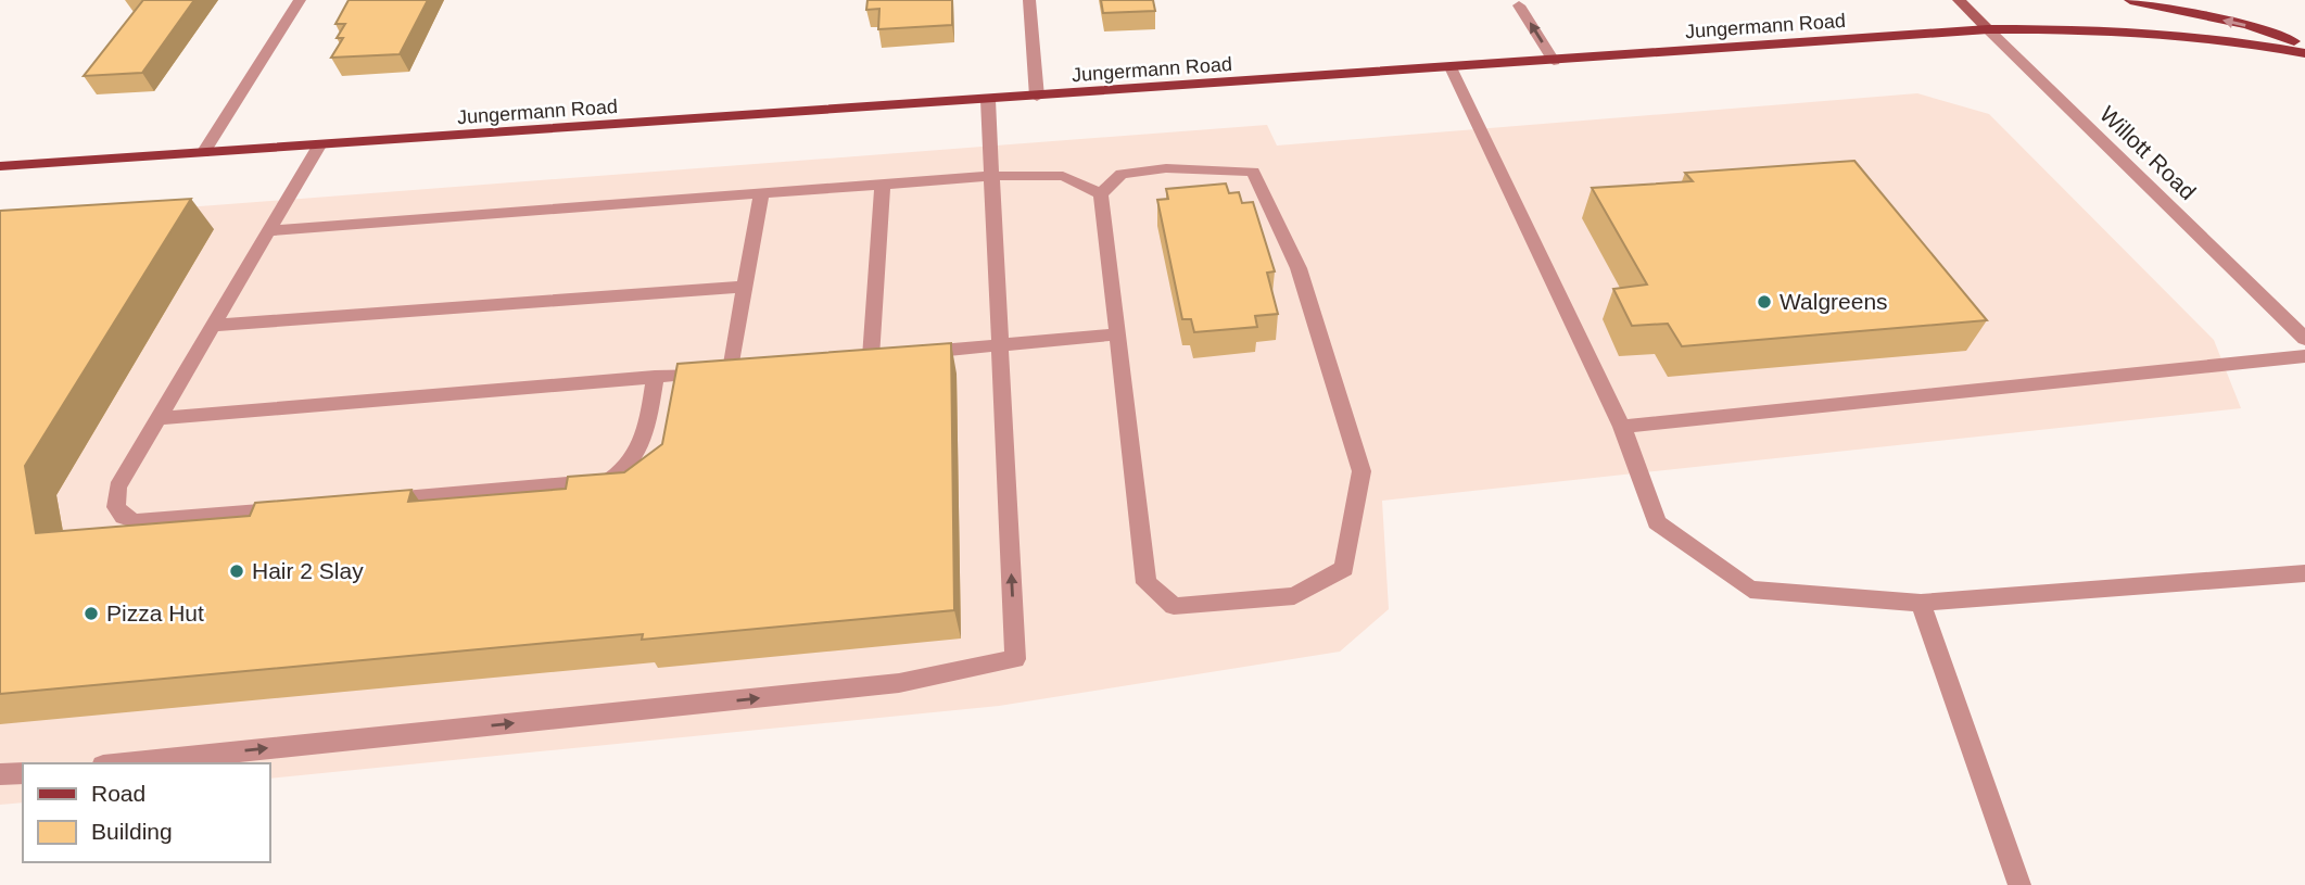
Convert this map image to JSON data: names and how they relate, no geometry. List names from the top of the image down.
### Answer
{
  "streets": {
    "main road": ["Jungermann Road", "Willott Road"]
  },
  "crossings": [
    ["Jungermann Road", "Willott Road"]
  ],
  "places": ["Walgreens", "Hair 2 Slay", "Pizza Hut"],
  "legend": ["Road", "Building"]
}
